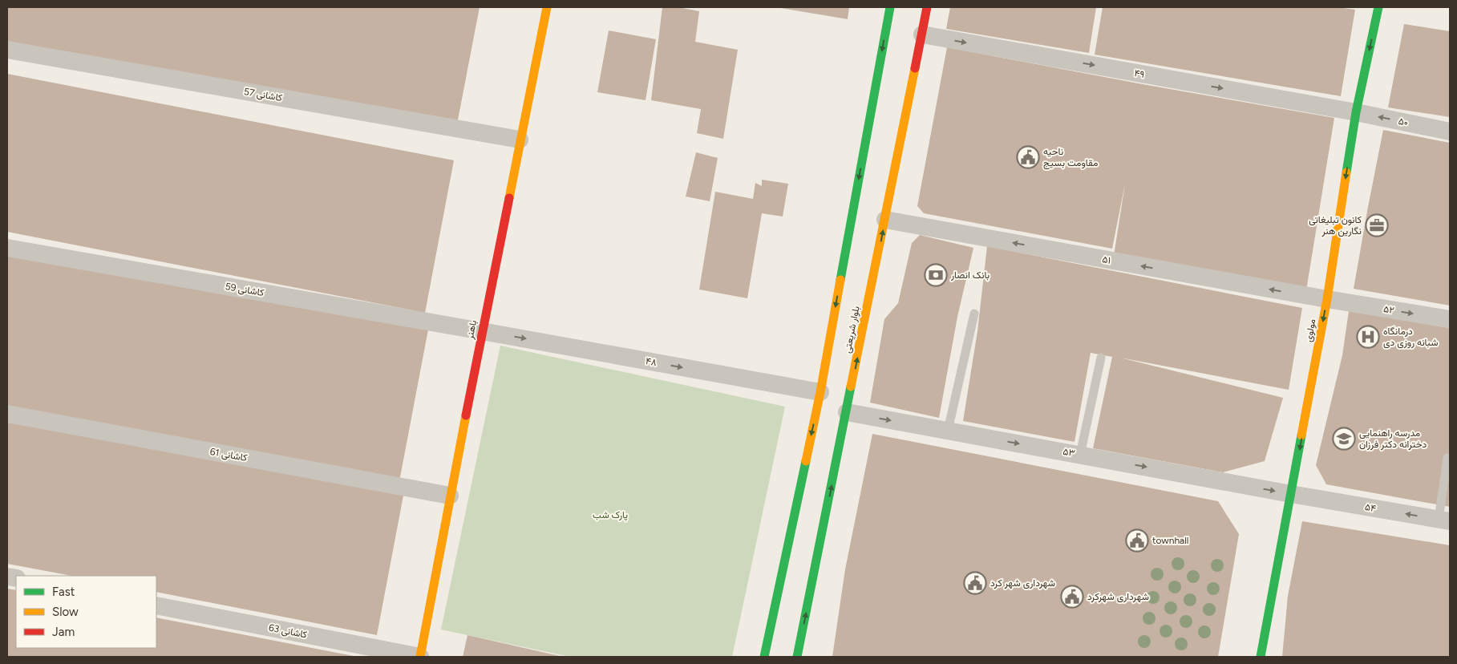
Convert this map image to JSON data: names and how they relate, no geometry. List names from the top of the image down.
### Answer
{
  "streets": {
    "main road": ["باهنر", "بلوار شریعتی", "مولوی"],
    "street": [
      "۴۹",
      "کاشانی 57",
      "۵۰",
      "۵۱",
      "کاشانی 59",
      "۵۲",
      "۴۸",
      "۵۳",
      "کاشانی 61",
      "۵۴",
      "کاشانی 63"
    ]
  },
  "crossings": [
    ["۴۹", "۵۰"],
    ["۴۹", "بلوار شریعتی"],
    ["۴۹", "مولوی"],
    ["کاشانی 57", "باهنر"],
    ["۵۰", "مولوی"],
    ["۵۱", "۵۲"],
    ["۵۱", "بلوار شریعتی"],
    ["۵۱", "مولوی"],
    ["کاشانی 59", "باهنر"],
    ["کاشانی 59", "۴۸"],
    ["۵۲", "مولوی"],
    ["باهنر", "۴۸"],
    ["باهنر", "کاشانی 61"],
    ["باهنر", "کاشانی 63"],
    ["بلوار شریعتی", "۴۸"],
    ["بلوار شریعتی", "۵۳"],
    ["مولوی", "۵۳"],
    ["مولوی", "۵۴"],
    ["۴۸", "۵۳"],
    ["۵۳", "۵۴"]
  ],
  "one_way": [
    "۴۹",
    "۵۰",
    "۵۱",
    "۵۲",
    "مولوی",
    "۴۸",
    "۵۳",
    "۵۴"
  ],
  "parks": ["پارک شب"],
  "places": {
    "public building": [
      "ناحیه مقاومت بسیج",
      "townhall",
      "شهرداری شهر کرد",
      "شهرداری شهرکرد"
    ],
    "office": ["کانون تبلیغاتی نگارین هنر"],
    "bank": ["بانک انصار"],
    "hospital": ["درمانگاه شبانه روزی دی"],
    "school or university": ["مدرسه راهنمایی دخترانه دکتر فرزان"]
  },
  "legend": ["Fast", "Slow", "Jam"]
}
